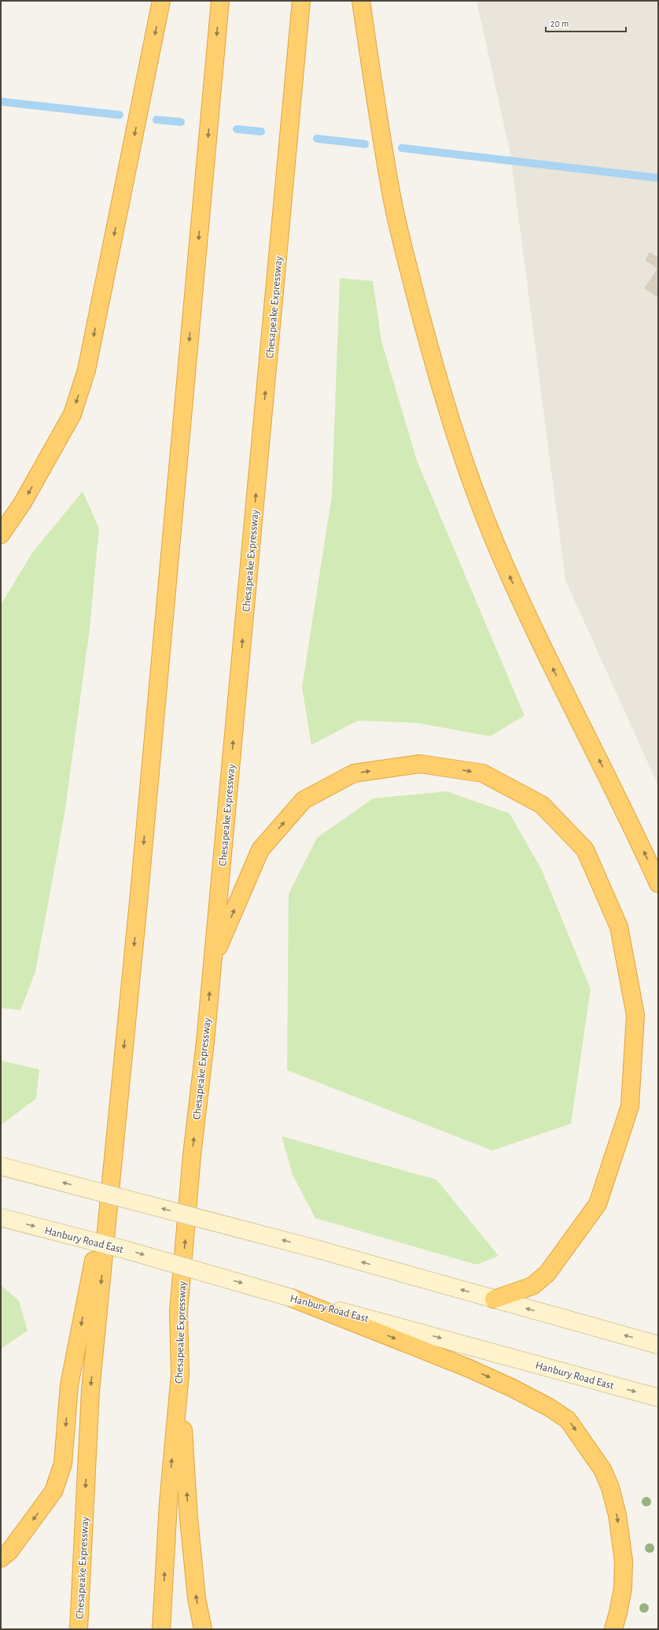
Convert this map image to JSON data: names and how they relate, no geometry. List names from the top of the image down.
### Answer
{
  "streets": {
    "highway": ["Chesapeake Expressway"],
    "main road": ["Hanbury Road East"]
  },
  "scale_bar": "20 m"
}
